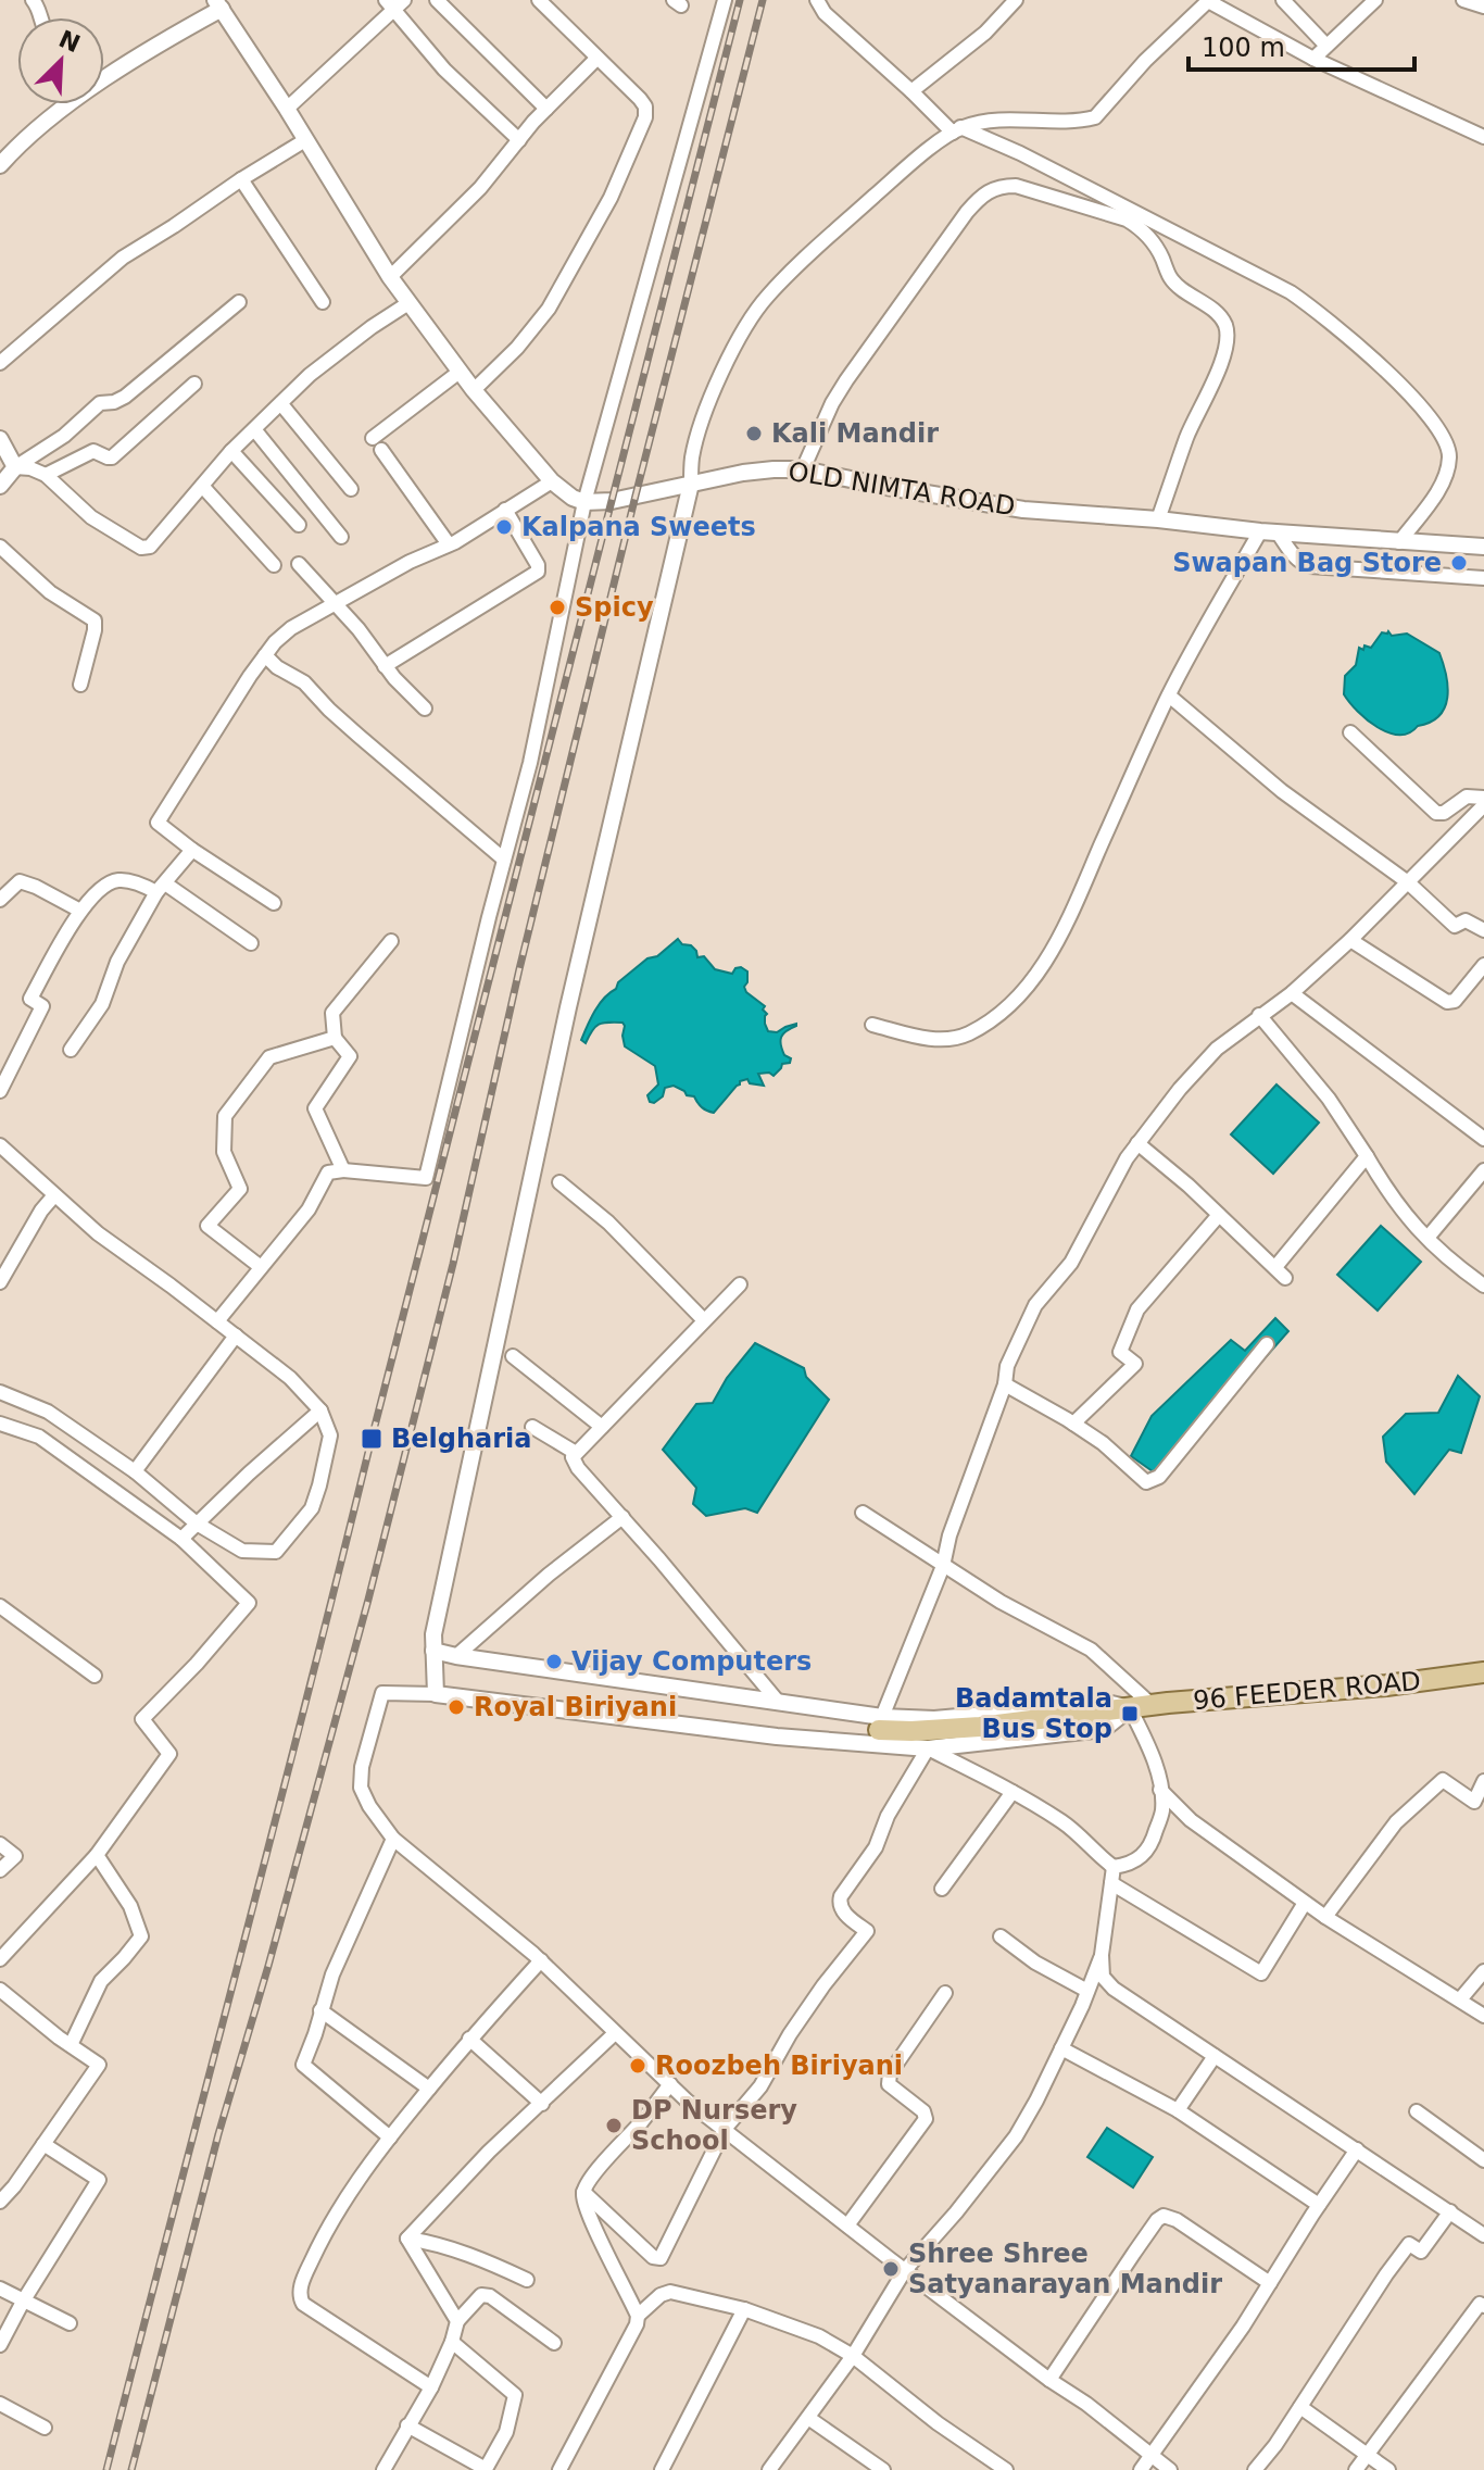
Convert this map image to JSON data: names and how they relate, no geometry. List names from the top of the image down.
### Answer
{
  "streets": {
    "main road": ["96 FEEDER ROAD"],
    "street": ["OLD NIMTA ROAD"]
  },
  "places": {
    "other": [
      "Kali Mandir",
      "Kalpana Sweets",
      "Swapan Bag Store",
      "Spicy",
      "Vijay Computers",
      "Royal Biriyani",
      "Roozbeh Biriyani",
      "DP Nursery School",
      "Shree Shree Satyanarayan Mandir"
    ],
    "transit": ["Belgharia", "Badamtala Bus Stop"]
  },
  "scale_bar": "100 m",
  "north": "top right"
}
